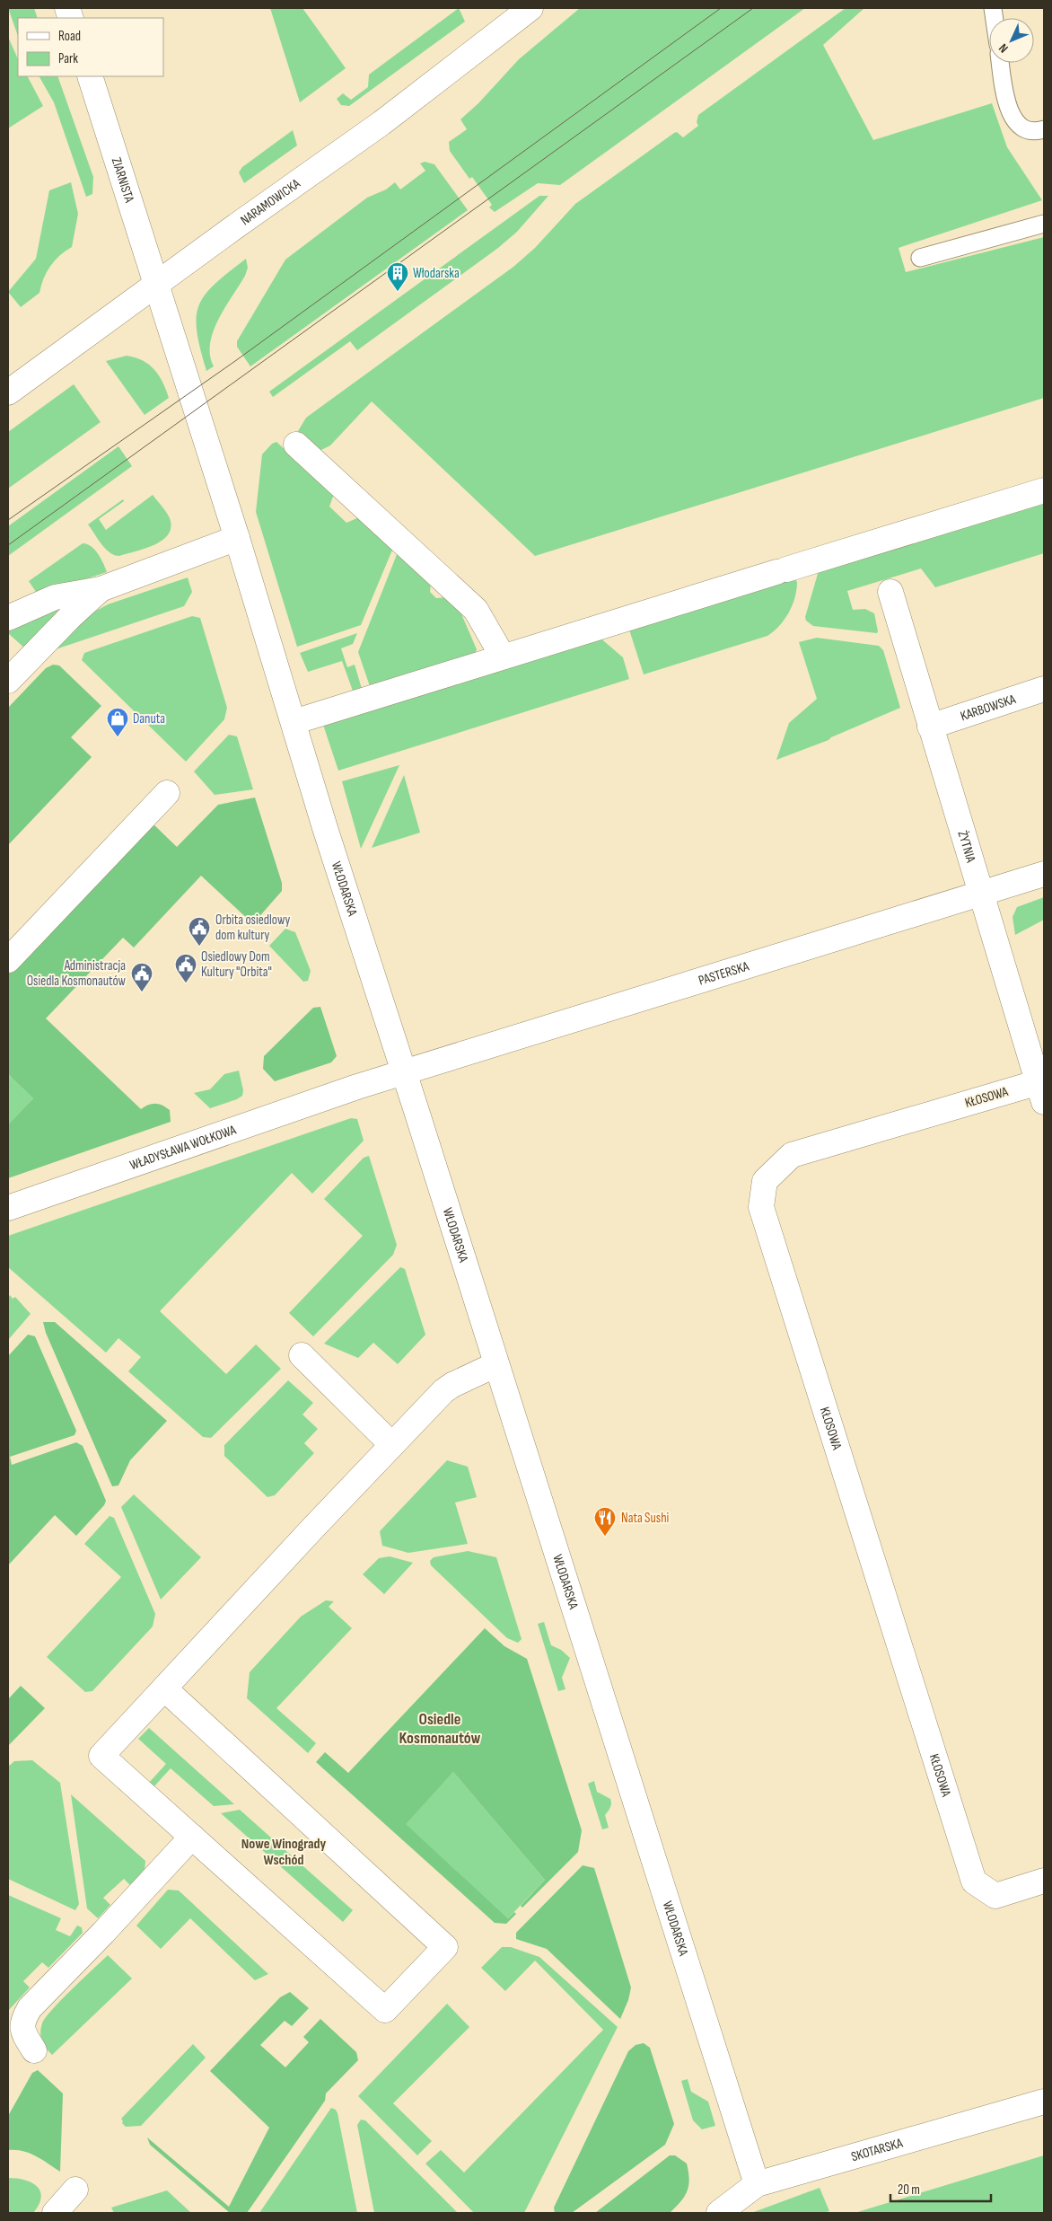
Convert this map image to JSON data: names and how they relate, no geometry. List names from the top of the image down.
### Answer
{
  "streets": {
    "street": [
      "ZIARNISTA",
      "NARAMOWICKA",
      "KARBOWSKA",
      "ŻYTNIA",
      "WŁODARSKA",
      "PASTERSKA",
      "KŁOSOWA",
      "WŁADYSŁAWA WOŁKOWA",
      "SKOTARSKA"
    ]
  },
  "crossings": [
    ["ZIARNISTA", "NARAMOWICKA"],
    ["ZIARNISTA", "WŁODARSKA"],
    ["NARAMOWICKA", "WŁODARSKA"],
    ["KARBOWSKA", "ŻYTNIA"],
    ["ŻYTNIA", "PASTERSKA"],
    ["ŻYTNIA", "KŁOSOWA"],
    ["WŁODARSKA", "PASTERSKA"],
    ["WŁODARSKA", "SKOTARSKA"],
    ["PASTERSKA", "WŁADYSŁAWA WOŁKOWA"]
  ],
  "districts": ["Osiedle Kosmonautów", "Nowe Winogrady Wschód"],
  "places": {
    "building": ["Włodarska"],
    "shop": ["Danuta"],
    "public building": ["Orbita osiedlowy dom kultury", "Osiedlowy Dom Kultury \"Orbita\"", "Administracja Osiedla Kosmonautów"],
    "restaurant": ["Nata Sushi"]
  },
  "legend": ["Road", "Park"],
  "scale_bar": "20 m",
  "north": "bottom left"
}
